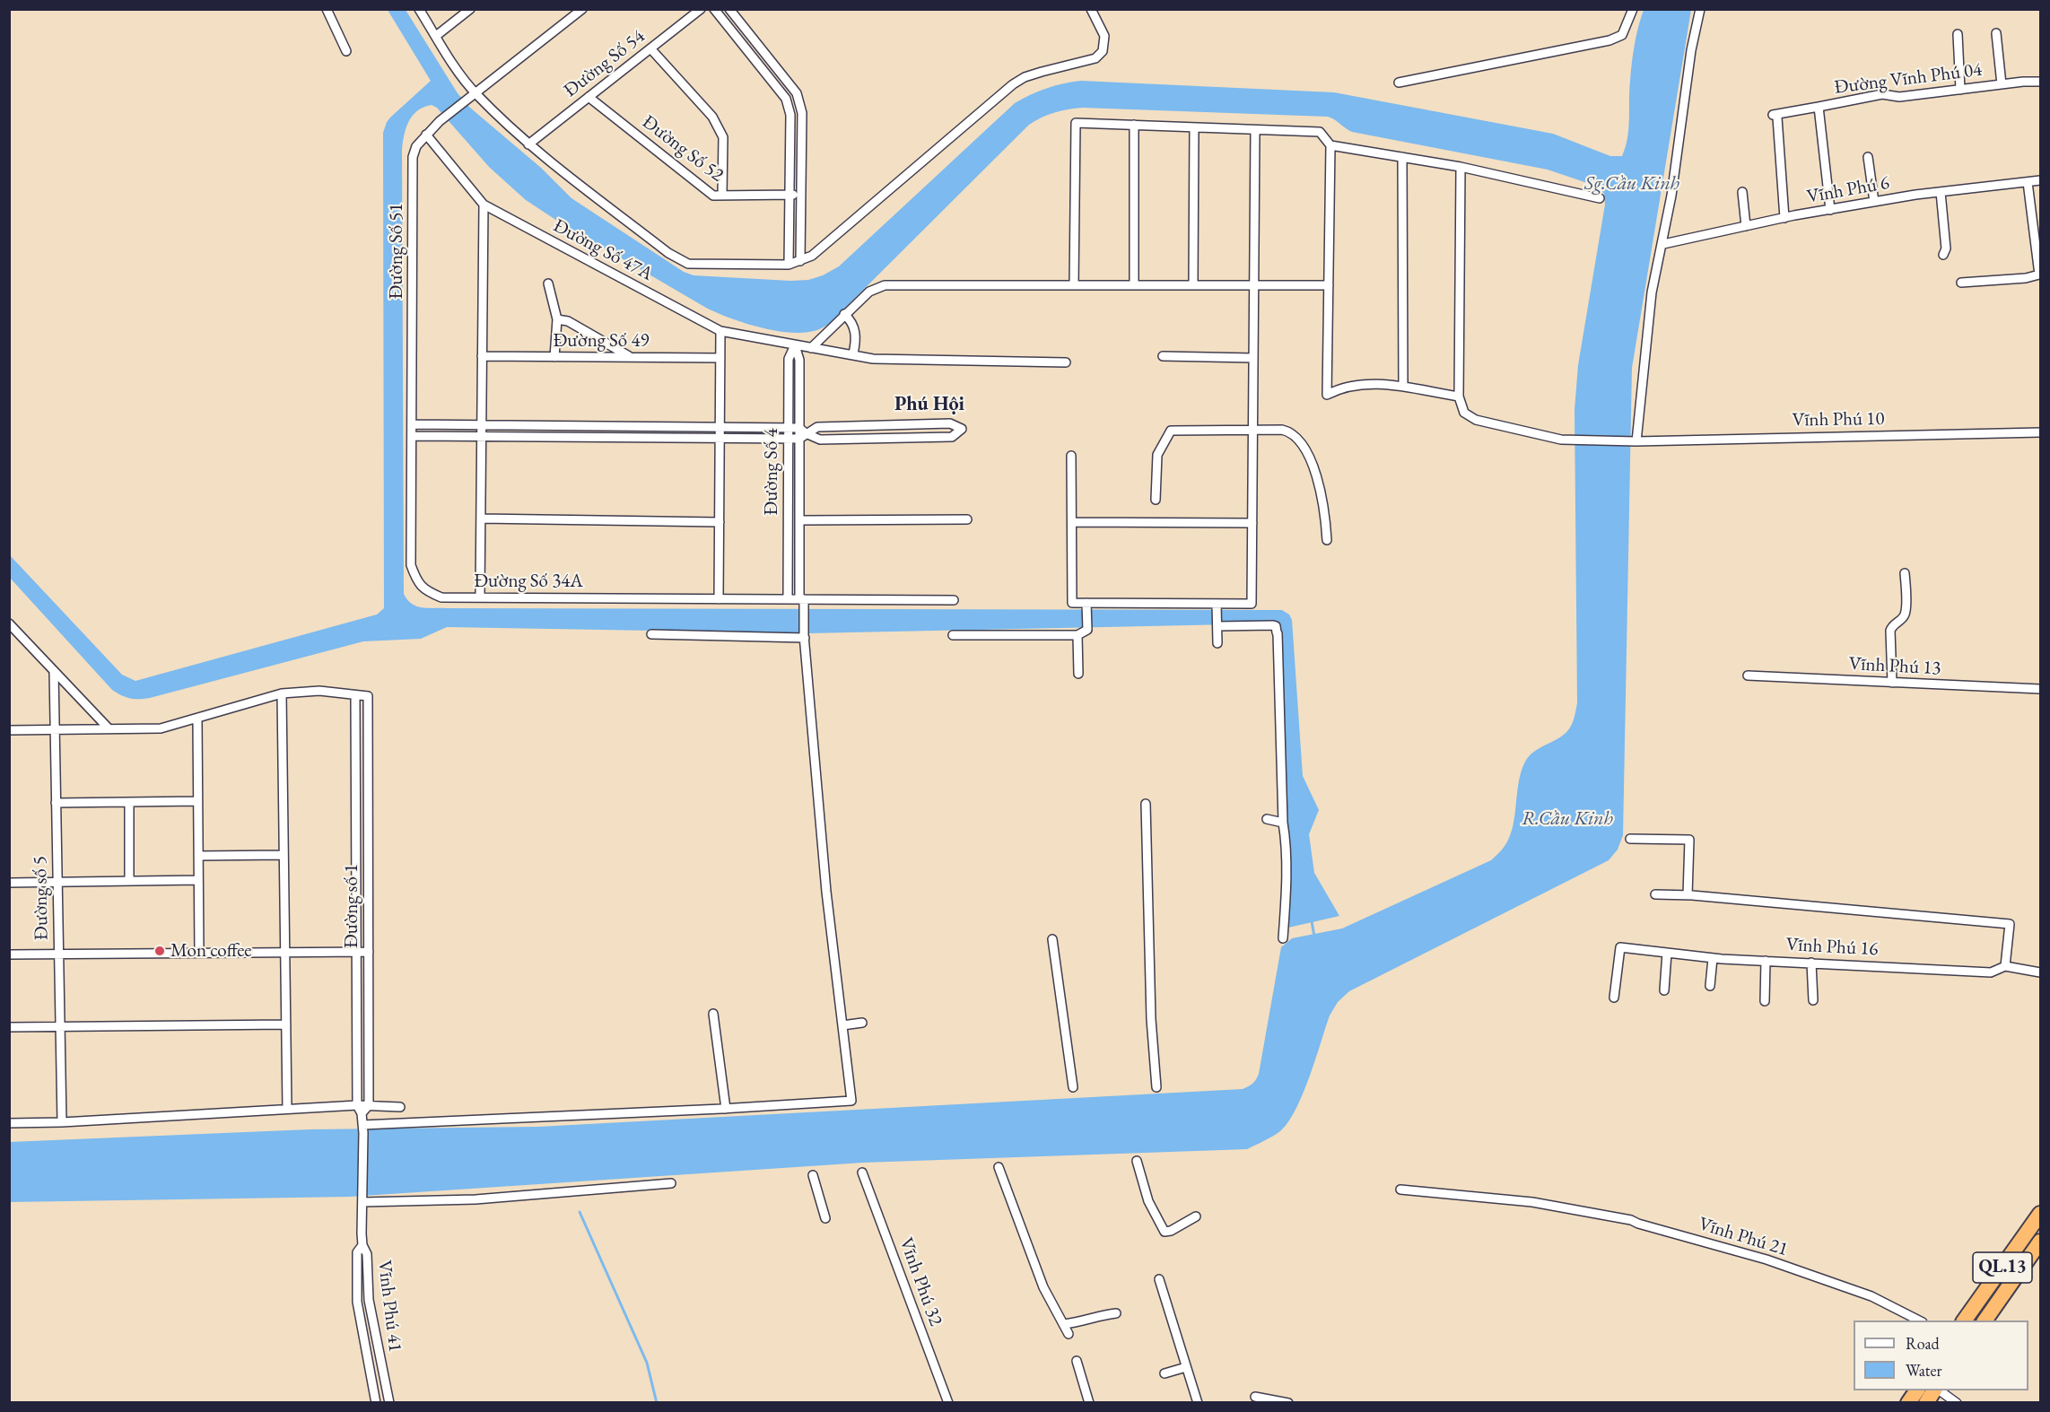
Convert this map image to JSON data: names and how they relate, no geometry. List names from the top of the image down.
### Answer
{
  "streets": {
    "highway": ["QL.13"],
    "street": [
      "Đường Số 54",
      "Đường Vĩnh Phú 04",
      "Đường Số 52",
      "Vĩnh Phú 6",
      "Đường Số 47A",
      "Đường Số 51",
      "Đường Số 49",
      "Vĩnh Phú 10",
      "Đường Số 4",
      "Đường Số 34A",
      "Vĩnh Phú 13",
      "Đường số 5",
      "Đường số 1",
      "Vĩnh Phú 16",
      "Vĩnh Phú 21",
      "Vĩnh Phú 32",
      "Vĩnh Phú 41"
    ]
  },
  "crossings": [
    ["Đường Số 54", "Đường Số 52"],
    ["Đường Vĩnh Phú 04", "Vĩnh Phú 6"],
    ["Đường Số 47A", "Đường Số 51"],
    ["Đường Số 47A", "Đường Số 4"],
    ["Đường Số 51", "Đường Số 34A"],
    ["Đường Số 4", "Đường Số 34A"]
  ],
  "districts": ["Phú Hội"],
  "water": ["Sg.Cầu Kinh", "R.Cầu Kinh"],
  "places": ["Mon coffee"],
  "legend": ["Road", "Water"]
}
